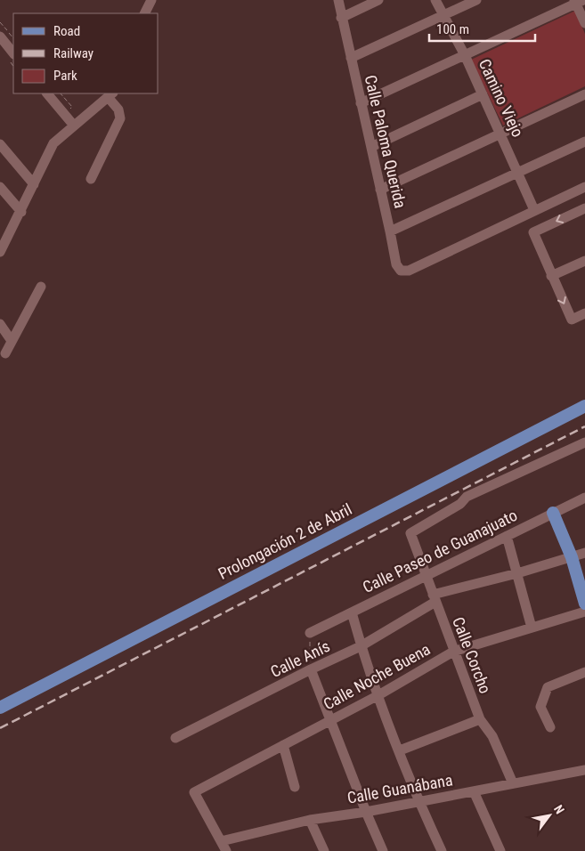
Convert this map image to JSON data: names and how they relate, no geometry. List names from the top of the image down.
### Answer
{
  "streets": {
    "main road": ["Prolongación 2 de Abril"],
    "street": [
      "Camino Viejo",
      "Calle Paloma Querida",
      "Calle Paseo de Guanajuato",
      "Calle Corcho",
      "Calle Anís",
      "Calle Noche Buena",
      "Calle Guanábana"
    ]
  },
  "crossings": [
    ["Camino Viejo", "Calle Paloma Querida"],
    ["Calle Paseo de Guanajuato", "Calle Corcho"],
    ["Calle Corcho", "Calle Anís"],
    ["Calle Corcho", "Calle Noche Buena"],
    ["Calle Corcho", "Calle Guanábana"],
    ["Calle Noche Buena", "Calle Guanábana"]
  ],
  "legend": ["Road", "Railway", "Park"],
  "scale_bar": "100 m",
  "north": "top right"
}
